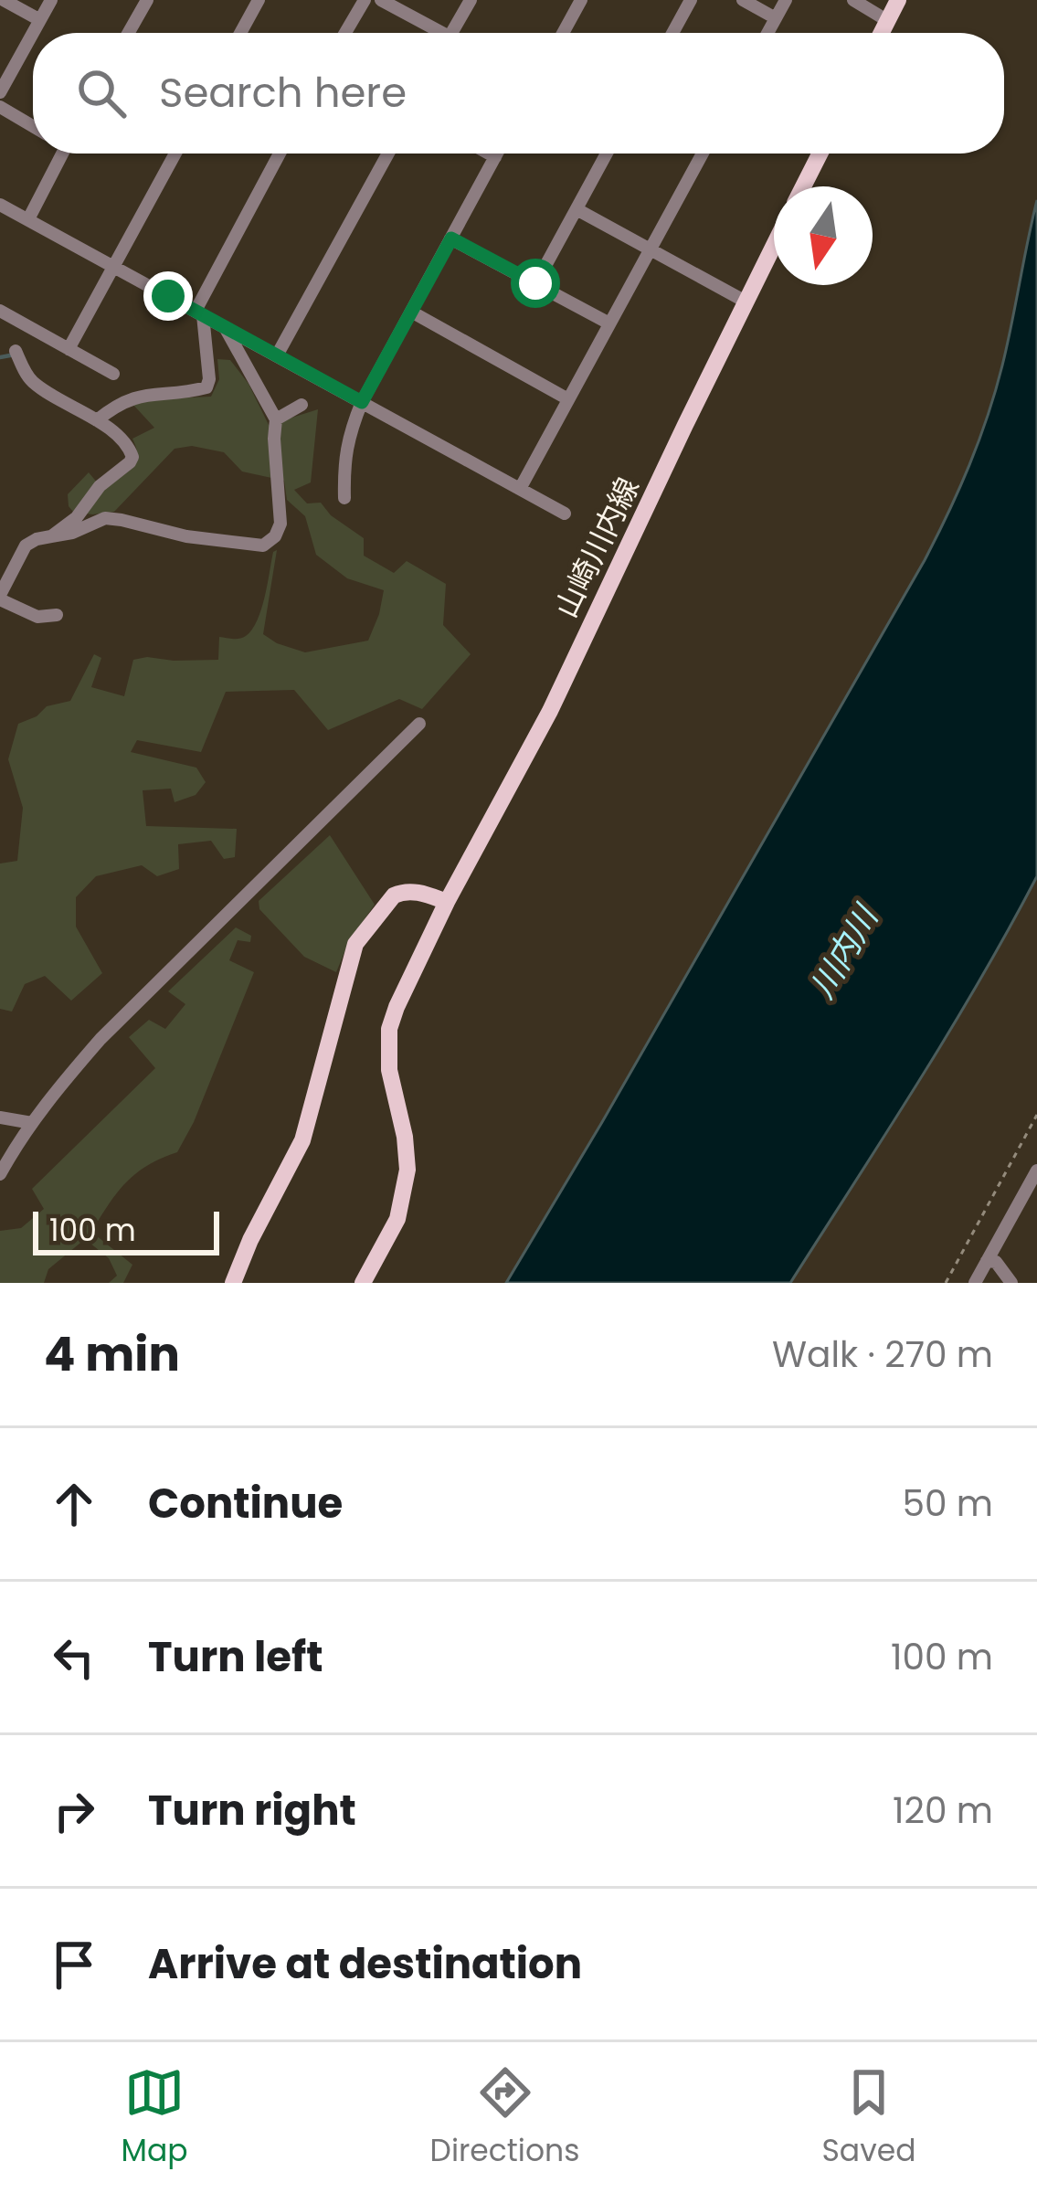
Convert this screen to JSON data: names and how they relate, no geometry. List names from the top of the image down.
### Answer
{
  "streets": {
    "main road": ["山崎川内線"]
  },
  "water": ["川内川"],
  "scale_bar": "100 m",
  "north": "bottom",
  "page": {
    "search": "Search here",
    "scale": "100 m",
    "heading": ["4 min", "Walk · 270 m"],
    "list": [
      ["Continue", "50 m"],
      ["Turn left", "100 m"],
      ["Turn right", "120 m"],
      "Arrive at destination"
    ],
    "nav": ["Map", "Directions", "Saved"]
  }
}
